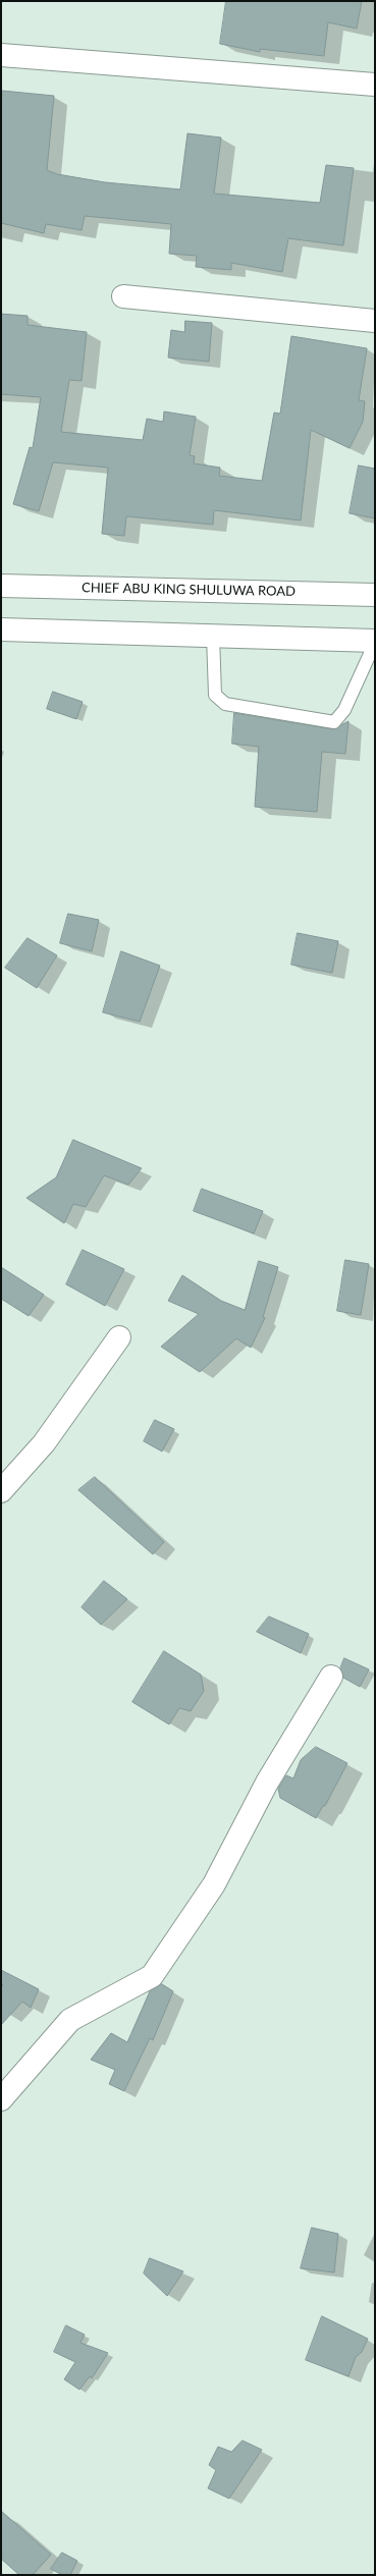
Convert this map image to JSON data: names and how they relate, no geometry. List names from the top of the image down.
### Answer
{
  "streets": {
    "street": ["CHIEF ABU KING SHULUWA ROAD"]
  }
}
